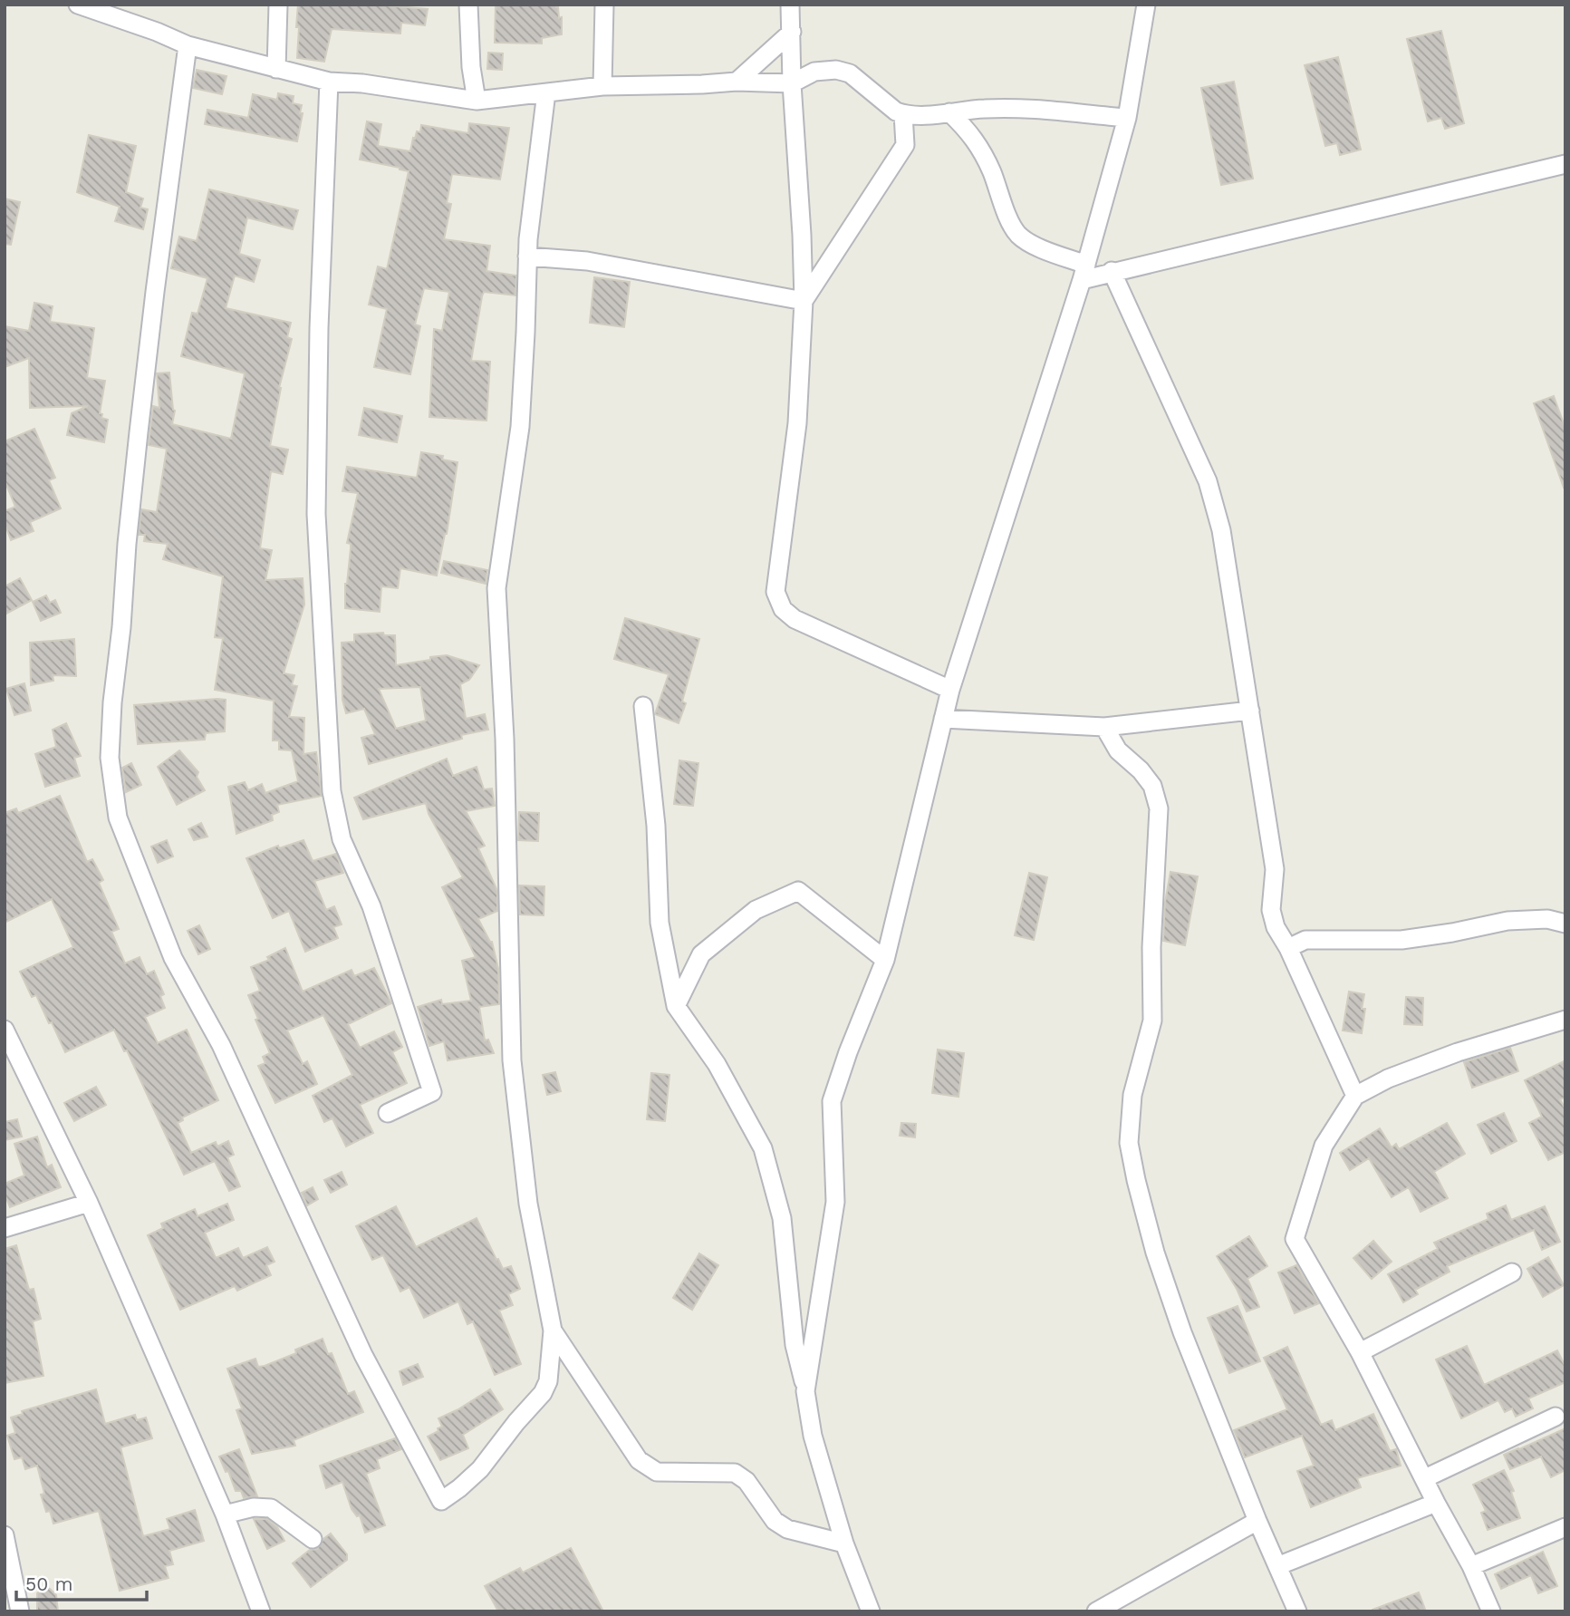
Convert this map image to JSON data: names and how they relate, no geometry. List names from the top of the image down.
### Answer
{
  "scale_bar": "50 m"
}
